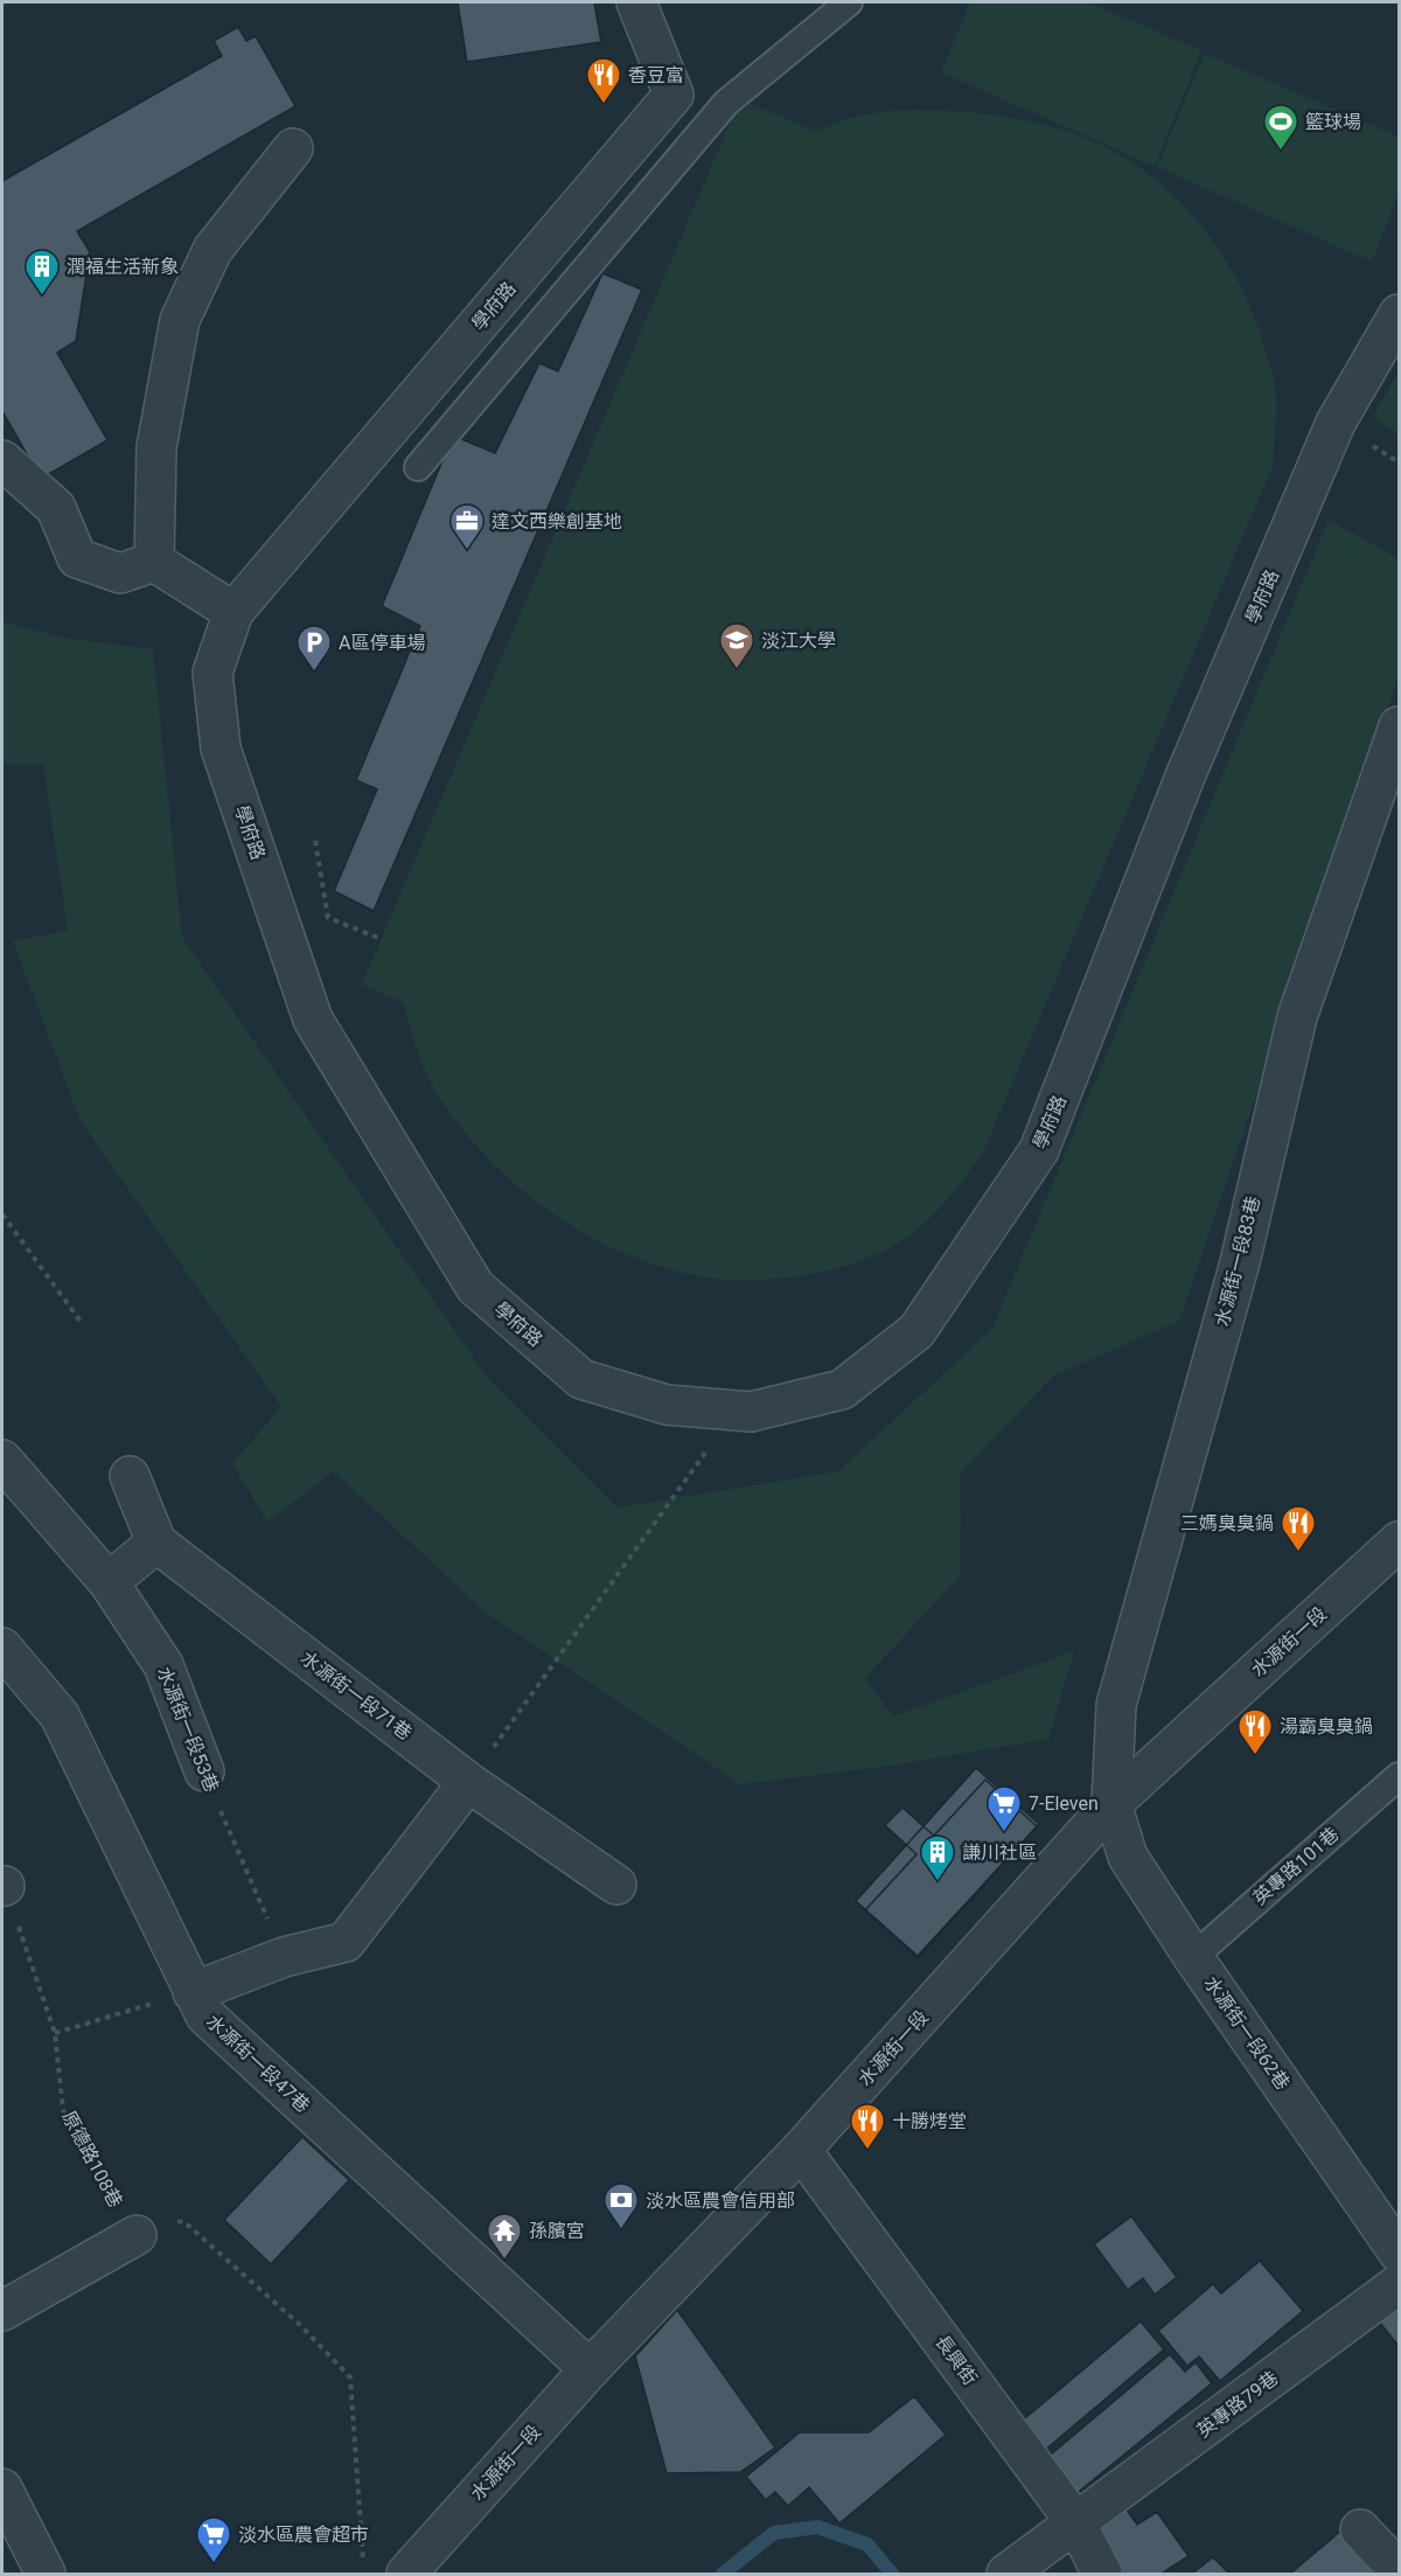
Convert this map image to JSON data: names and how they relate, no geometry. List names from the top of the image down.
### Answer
{
  "streets": {
    "street": [
      "學府路",
      "水源街一段83巷",
      "水源街一段",
      "水源街一段71巷",
      "水源街一段53巷",
      "水源街一段62巷",
      "水源街一段47巷",
      "長興街",
      "英專路79巷"
    ],
    "lane": ["英專路101巷"],
    "path": ["原德路108巷"]
  },
  "crossings": [
    ["水源街一段83巷", "水源街一段"],
    ["水源街一段83巷", "水源街一段62巷"],
    ["水源街一段", "水源街一段62巷"],
    ["水源街一段", "水源街一段47巷"],
    ["水源街一段", "長興街"],
    ["英專路101巷", "水源街一段62巷"],
    ["長興街", "英專路79巷"]
  ],
  "places": {
    "restaurant": [
      "香豆富",
      "三媽臭臭鍋",
      "湯霸臭臭鍋",
      "十勝烤堂"
    ],
    "sports": ["籃球場"],
    "building": ["潤福生活新象", "謙川社區"],
    "office": ["達文西樂創基地"],
    "school or university": ["淡江大學"],
    "parking": ["A區停車場"],
    "supermarket": ["7-Eleven", "淡水區農會超市"],
    "bank": ["淡水區農會信用部"],
    "temple": ["孫臏宮"]
  }
}
